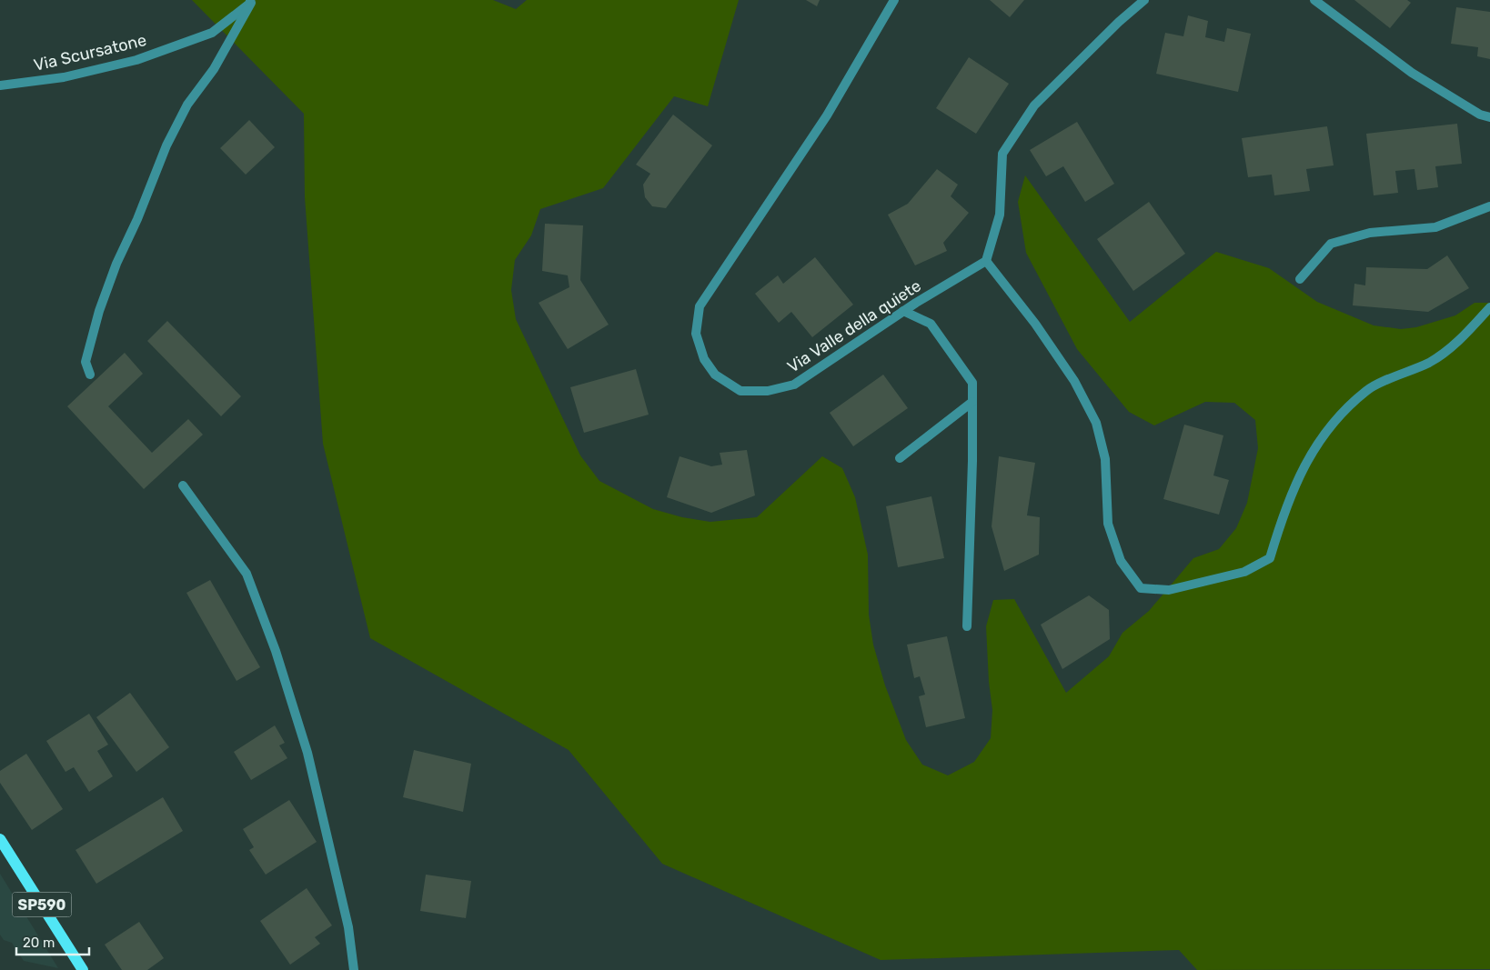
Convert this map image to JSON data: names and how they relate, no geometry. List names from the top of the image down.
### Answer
{
  "streets": {
    "main road": ["SP590"],
    "street": ["Via Scursatone", "Via Valle della quiete"]
  },
  "scale_bar": "20 m"
}
